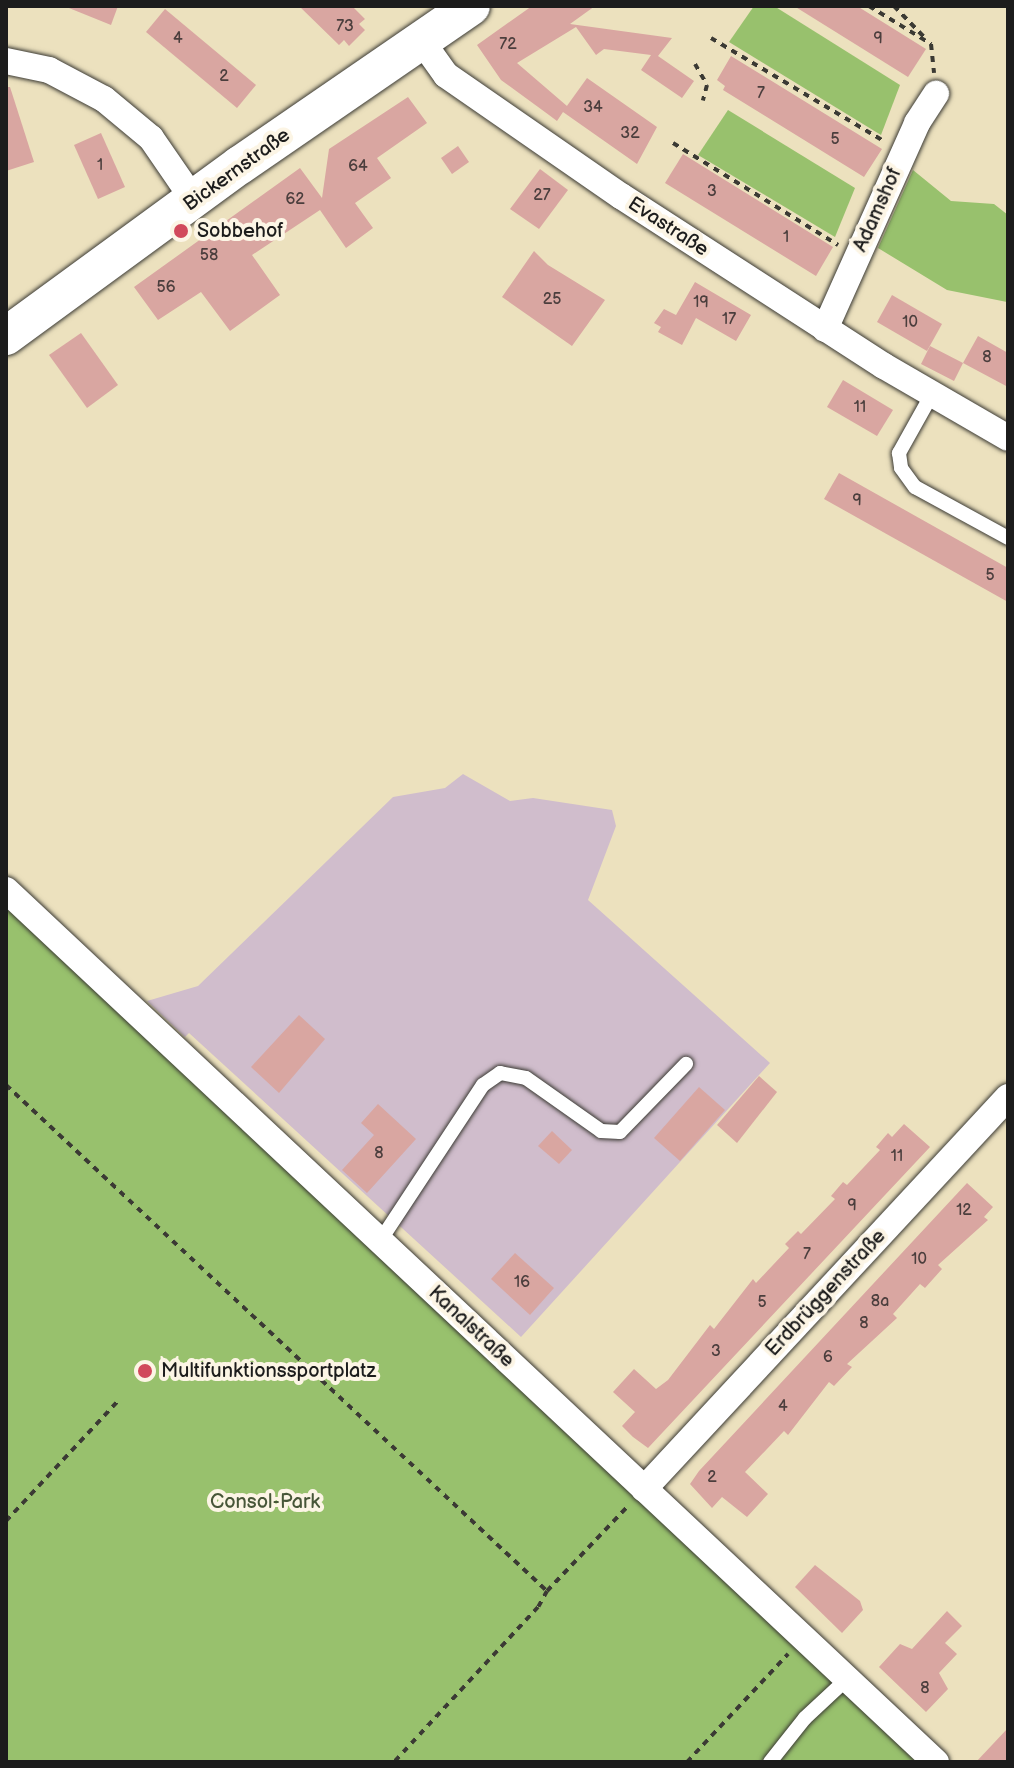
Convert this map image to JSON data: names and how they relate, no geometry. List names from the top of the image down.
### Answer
{
  "streets": {
    "street": [
      "Bickernstraße",
      "Adamshof",
      "Evastraße",
      "Erdbrüggenstraße",
      "Kanalstraße"
    ]
  },
  "crossings": [
    ["Bickernstraße", "Evastraße"],
    ["Adamshof", "Evastraße"],
    ["Erdbrüggenstraße", "Kanalstraße"]
  ],
  "parks": ["Consol-Park"],
  "places": ["Sobbehof", "Multifunktionssportplatz"],
  "house_numbers": [
    "73",
    "4",
    "9",
    "72",
    "2",
    "7",
    "34",
    "32",
    "5",
    "1",
    "64",
    "3",
    "27",
    "62",
    "1",
    "58",
    "56",
    "25",
    "19",
    "17",
    "10",
    "8",
    "11",
    "9",
    "5",
    "8",
    "11",
    "9",
    "12",
    "7",
    "10",
    "16",
    "8a",
    "5",
    "8",
    "3",
    "6",
    "4",
    "2",
    "8"
  ]
}
